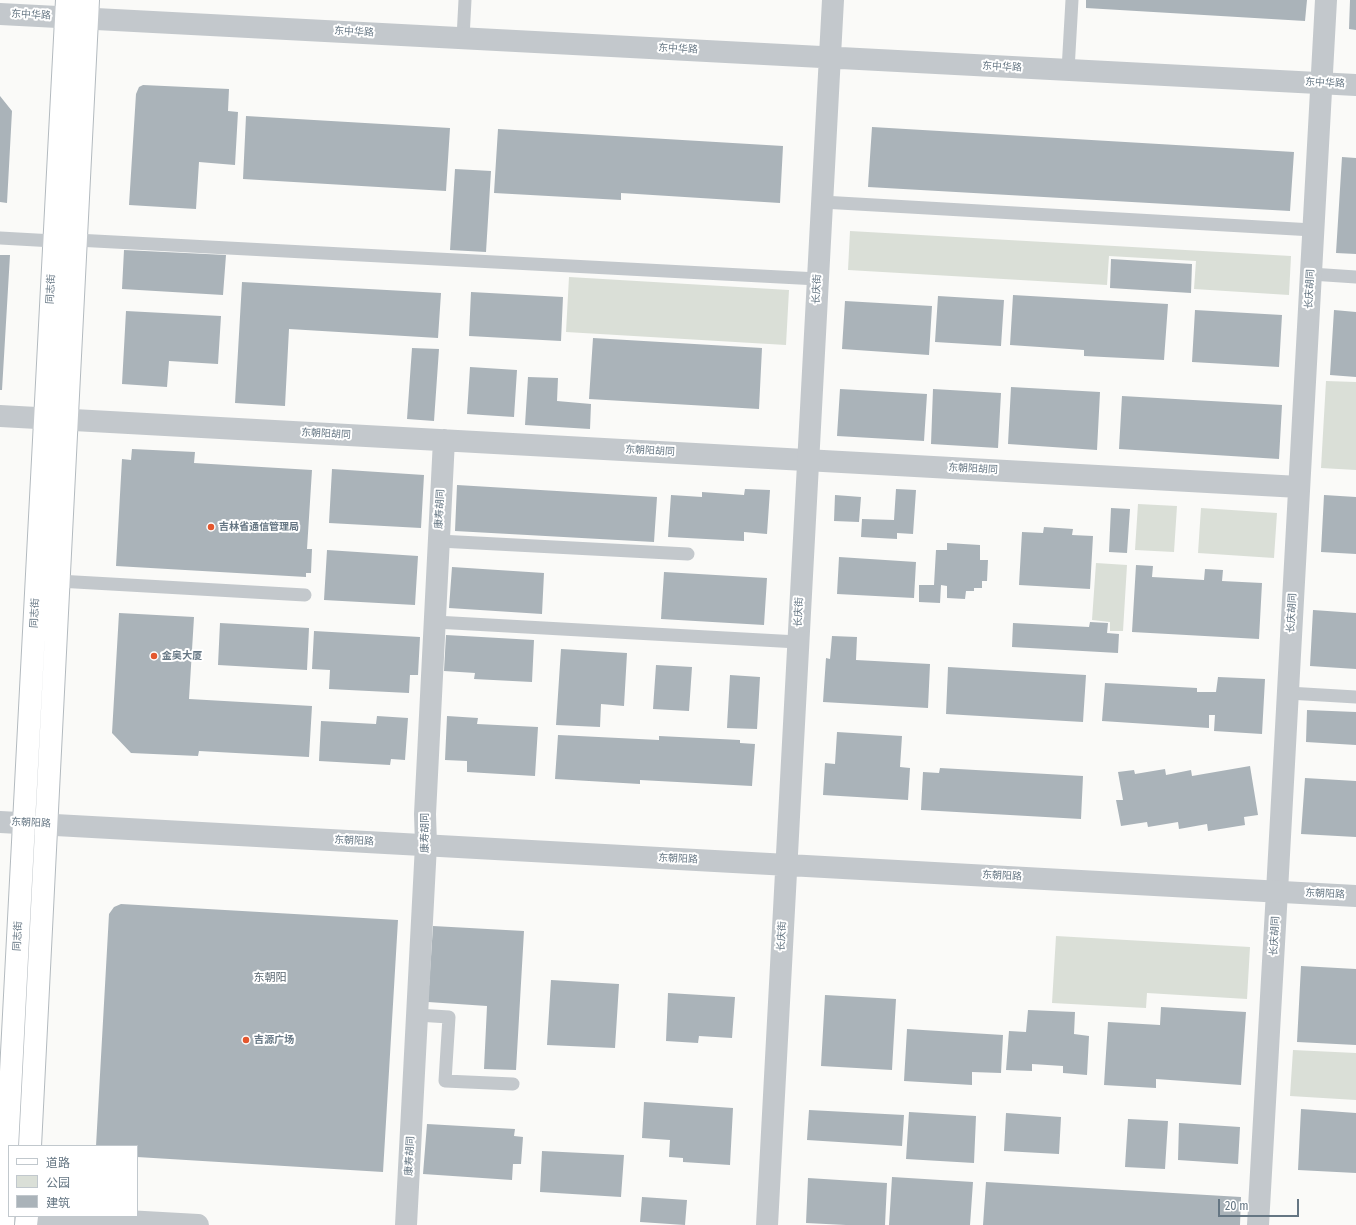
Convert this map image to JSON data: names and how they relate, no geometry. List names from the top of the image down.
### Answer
{
  "streets": {
    "main road": ["同志街"],
    "street": [
      "东中华路",
      "长庆街",
      "长庆胡同",
      "东朝阳胡同",
      "康寿胡同",
      "东朝阳路"
    ]
  },
  "crossings": [
    ["东中华路", "同志街"],
    ["东中华路", "长庆街"],
    ["东中华路", "长庆胡同"],
    ["同志街", "东朝阳胡同"],
    ["同志街", "东朝阳路"],
    ["长庆街", "东朝阳胡同"],
    ["长庆街", "东朝阳路"],
    ["长庆胡同", "东朝阳胡同"],
    ["长庆胡同", "东朝阳路"],
    ["东朝阳胡同", "康寿胡同"],
    ["康寿胡同", "东朝阳路"]
  ],
  "districts": ["东朝阳"],
  "places": ["吉林省通信管理局", "金奥大厦", "吉源广场"],
  "legend": ["道路", "公园", "建筑"],
  "scale_bar": "20 m"
}
